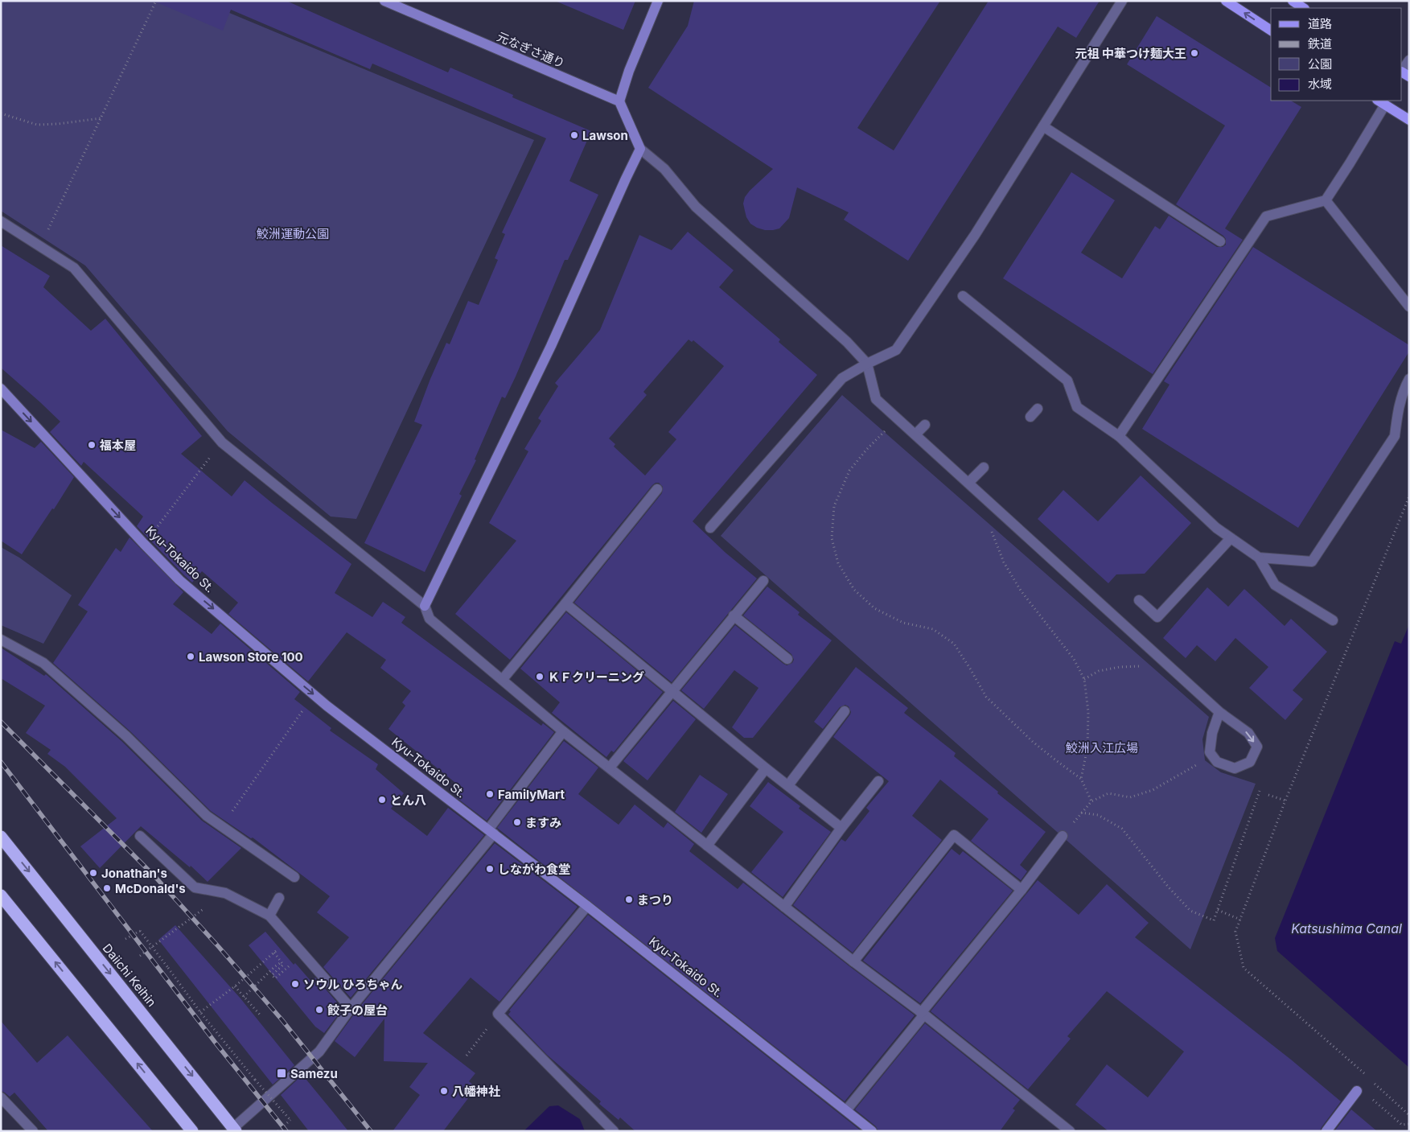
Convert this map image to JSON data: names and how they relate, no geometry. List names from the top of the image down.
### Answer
{
  "streets": {
    "highway": ["Daiichi Keihin"],
    "street": ["元なぎさ通り", "Kyu-Tokaido St."]
  },
  "one_way": ["Kyu-Tokaido St."],
  "water": ["Katsushima Canal"],
  "parks": ["鮫洲運動公園", "鮫洲入江広場"],
  "places": {
    "other": [
      "元祖 中華つけ麺大王",
      "Lawson",
      "福本屋",
      "Lawson Store 100",
      "ＫＦクリーニング",
      "FamilyMart",
      "とん八",
      "ますみ",
      "しながわ食堂",
      "Jonathan's",
      "McDonald's",
      "まつり",
      "ソウル ひろちゃん",
      "餃子の屋台",
      "八幡神社"
    ],
    "transit": ["Samezu"]
  },
  "legend": [
    "道路",
    "鉄道",
    "公園",
    "水域"
  ]
}
